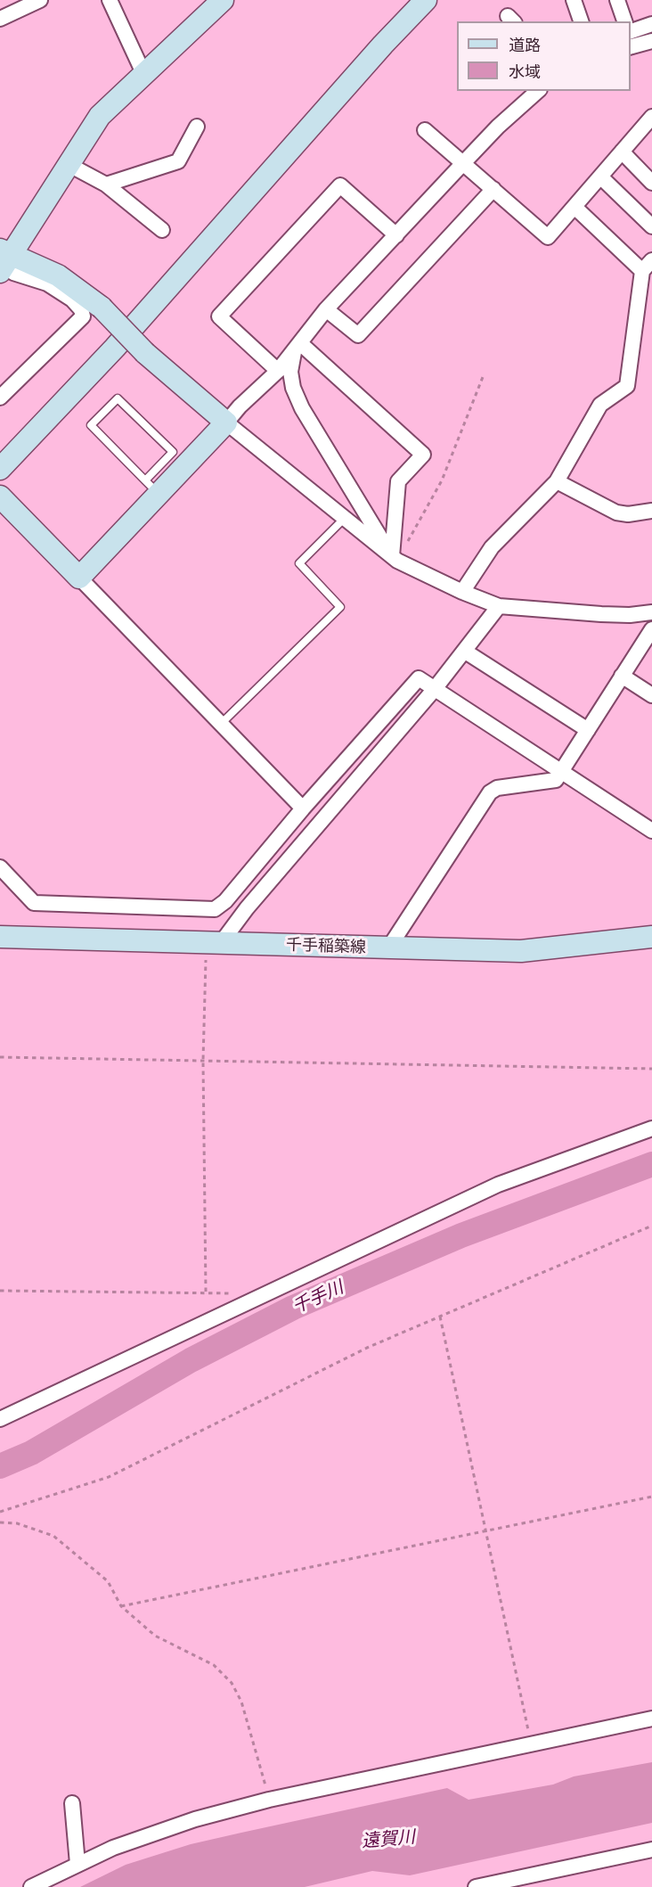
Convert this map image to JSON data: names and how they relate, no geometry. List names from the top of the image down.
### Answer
{
  "streets": {
    "street": ["千手稲築線"]
  },
  "water": ["千手川", "遠賀川"],
  "legend": ["道路", "水域"]
}
